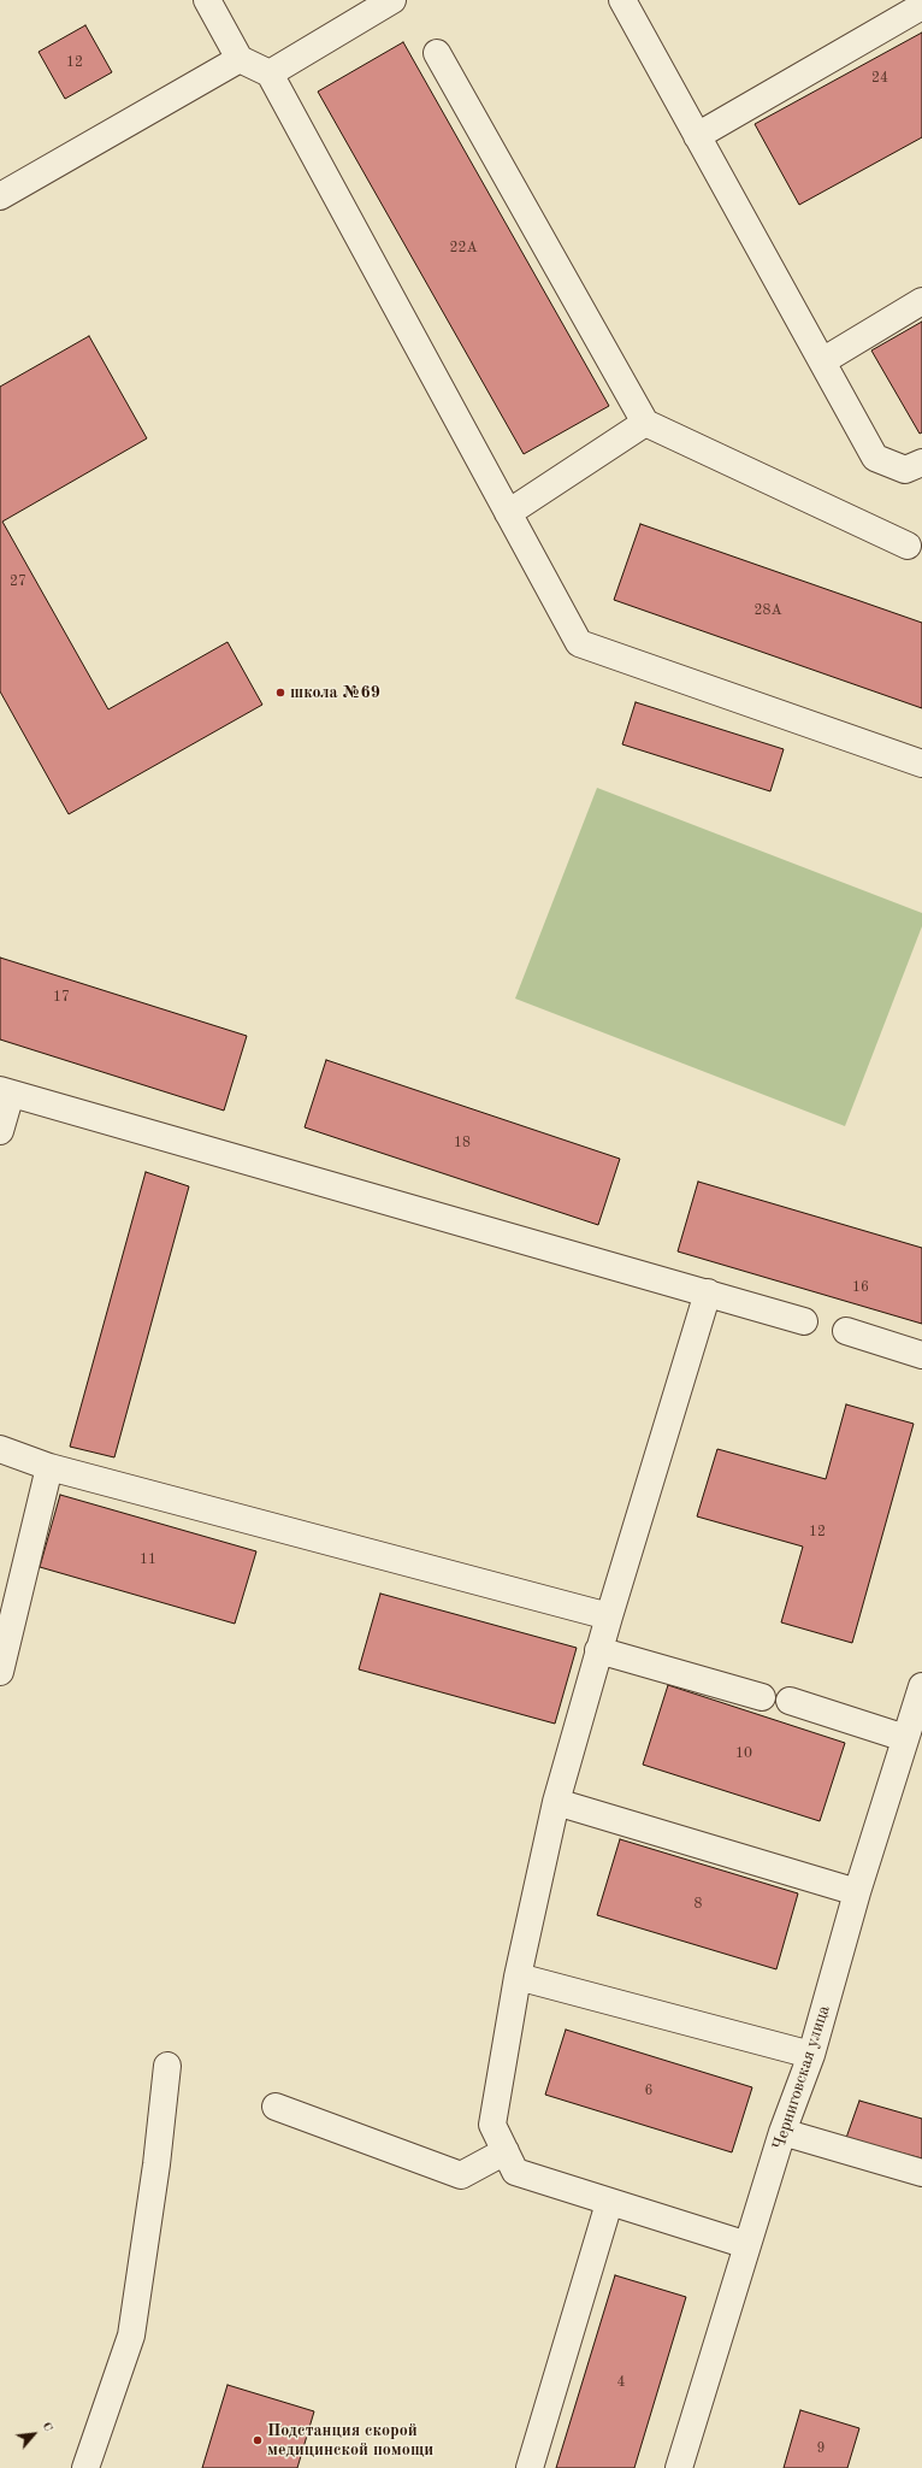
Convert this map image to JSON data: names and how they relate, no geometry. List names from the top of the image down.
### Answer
{
  "streets": {
    "street": ["Черниговская улица"]
  },
  "places": ["школа №69", "Подстанция скорой медицинской помощи"],
  "house_numbers": [
    "12",
    "24",
    "22А",
    "27",
    "28А",
    "17",
    "18",
    "16",
    "12",
    "11",
    "10",
    "8",
    "6",
    "4",
    "9"
  ],
  "north": "top right"
}
